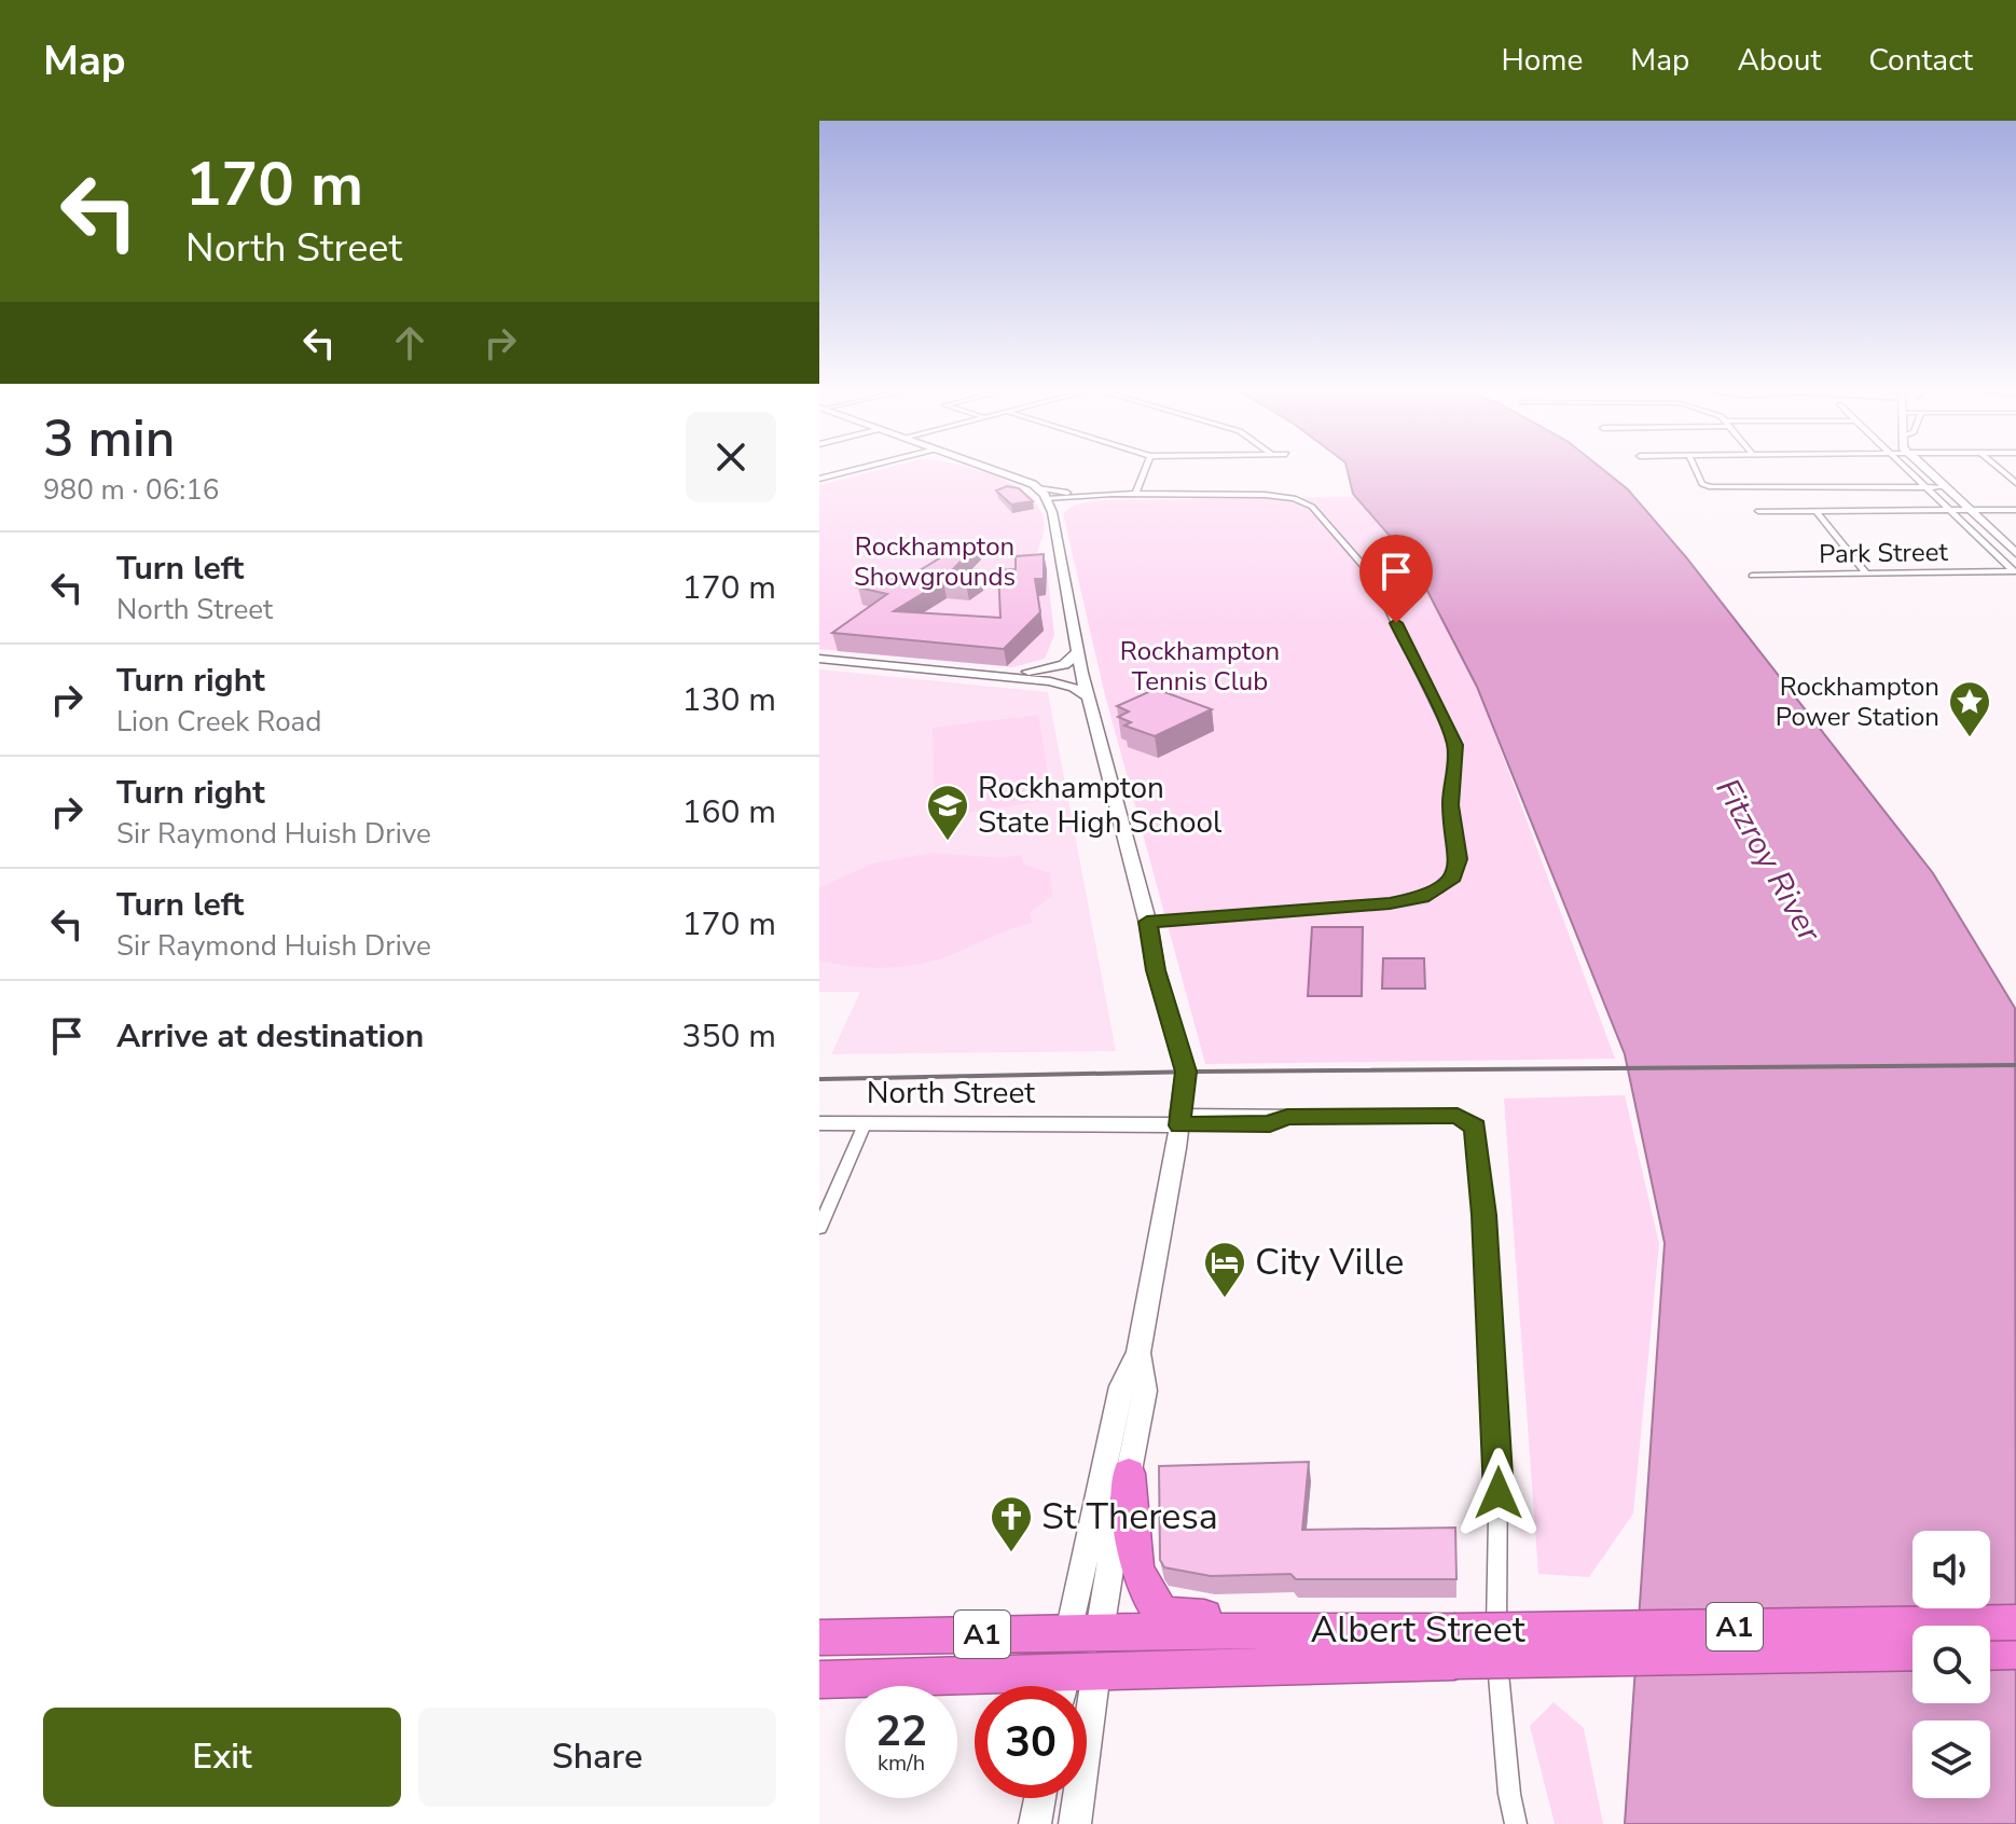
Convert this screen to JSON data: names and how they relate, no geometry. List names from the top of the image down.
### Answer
{
  "streets": {
    "highway": ["A1", "Albert Street"],
    "street": ["Park Street", "North Street"]
  },
  "water": ["Fitzroy River"],
  "parks": ["Rockhampton Showgrounds", "Rockhampton Tennis Club"],
  "places": {
    "place": ["Rockhampton Power Station"],
    "school or university": ["Rockhampton State High School"],
    "hotel": ["City Ville"],
    "church": ["St Theresa"]
  },
  "page": {
    "header": "Map",
    "nav": [
      "Home",
      "Map",
      "About",
      "Contact"
    ],
    "turn": ["170 m", "North Street"],
    "heading": ["3 min", "980 m · 06:16"],
    "list": [
      {
        "name": "Turn left",
        "note": "North Street",
        "value": "170 m"
      },
      {
        "name": "Turn right",
        "note": "Lion Creek Road",
        "value": "130 m"
      },
      {
        "name": "Turn right",
        "note": "Sir Raymond Huish Drive",
        "value": "160 m"
      },
      {
        "name": "Turn left",
        "note": "Sir Raymond Huish Drive",
        "value": "170 m"
      },
      {
        "name": "Arrive at destination",
        "value": "350 m"
      }
    ],
    "speed": "22 km/h",
    "limit": "30",
    "buttons": ["Exit", "Share"]
  }
}
